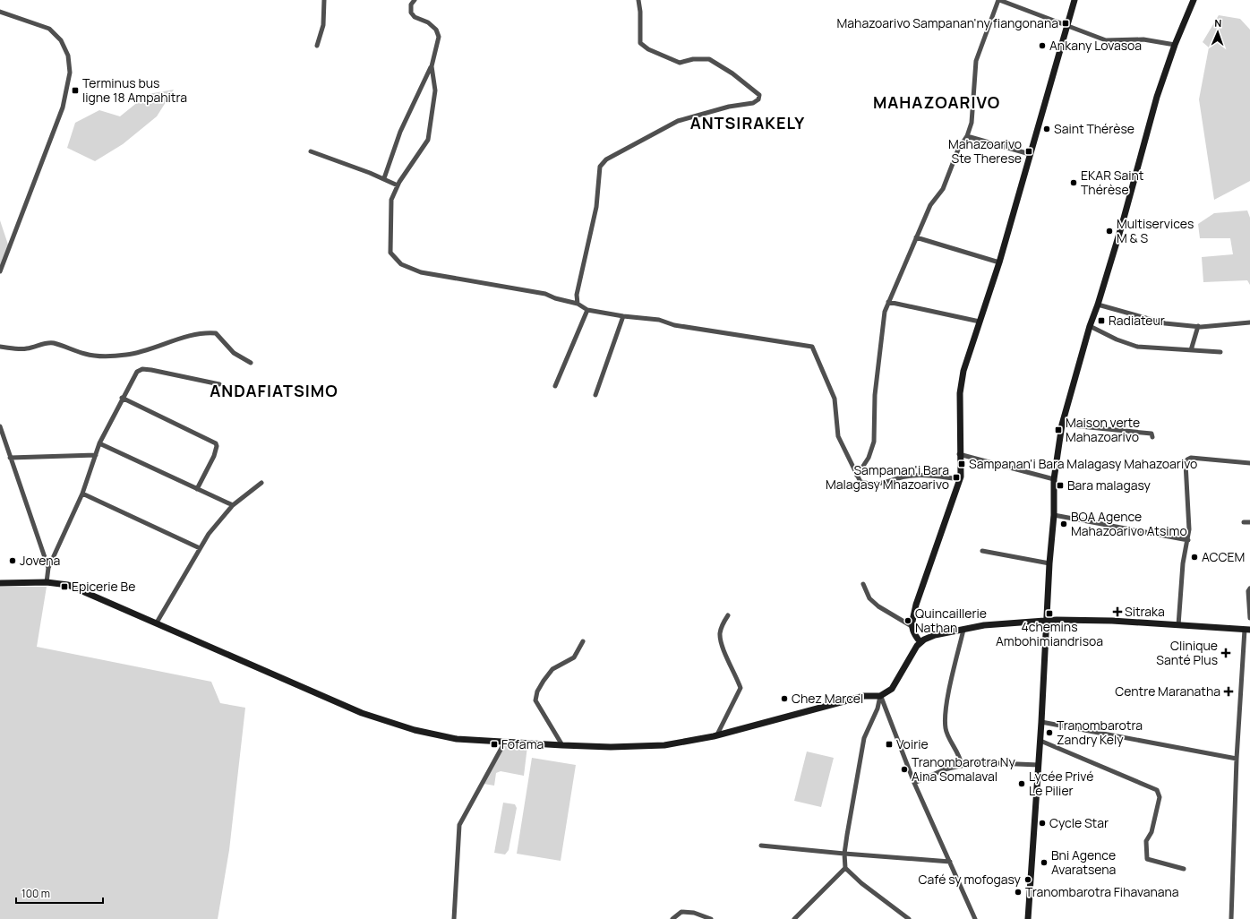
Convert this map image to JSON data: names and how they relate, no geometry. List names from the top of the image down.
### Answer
{
  "districts": ["MAHAZOARIVO", "ANTSIRAKELY", "ANDAFIATSIMO"],
  "places": {
    "transit": [
      "Mahazoarivo Sampanan'ny fiangonana",
      "Terminus bus ligne 18 Ampahitra",
      "Mahazoarivo Ste Therese",
      "Radiateur",
      "Maison verte Mahazoarivo",
      "Sampanan'i Bara Malagasy Mahazoarivo",
      "Sampanan'i Bara Malagasy Mhazoarivo",
      "Bara malagasy",
      "Epicerie Be",
      "4chemins Ambohimiandrisoa",
      "Fofama",
      "Voirie"
    ],
    "other": [
      "Ankany Lovasoa",
      "Saint Thérèse",
      "EKAR Saint Thérèse",
      "Multiservices M & S",
      "BOA Agence Mahazoarivo Atsimo",
      "ACCEM",
      "Jovena",
      "Quincaillerie Nathan",
      "Chez Marcel",
      "Tranombarotra Zandry Kely",
      "Tranombarotra Ny Aina Somalaval",
      "Lycée Privé Le Pilier",
      "Cycle Star",
      "Bni Agence Avaratsena",
      "Café sy mofogasy",
      "Tranombarotra Fihavanana"
    ],
    "health": ["Sitraka", "Clinique Santé Plus", "Centre Maranatha"]
  },
  "scale_bar": "100 m",
  "north": "top"
}
